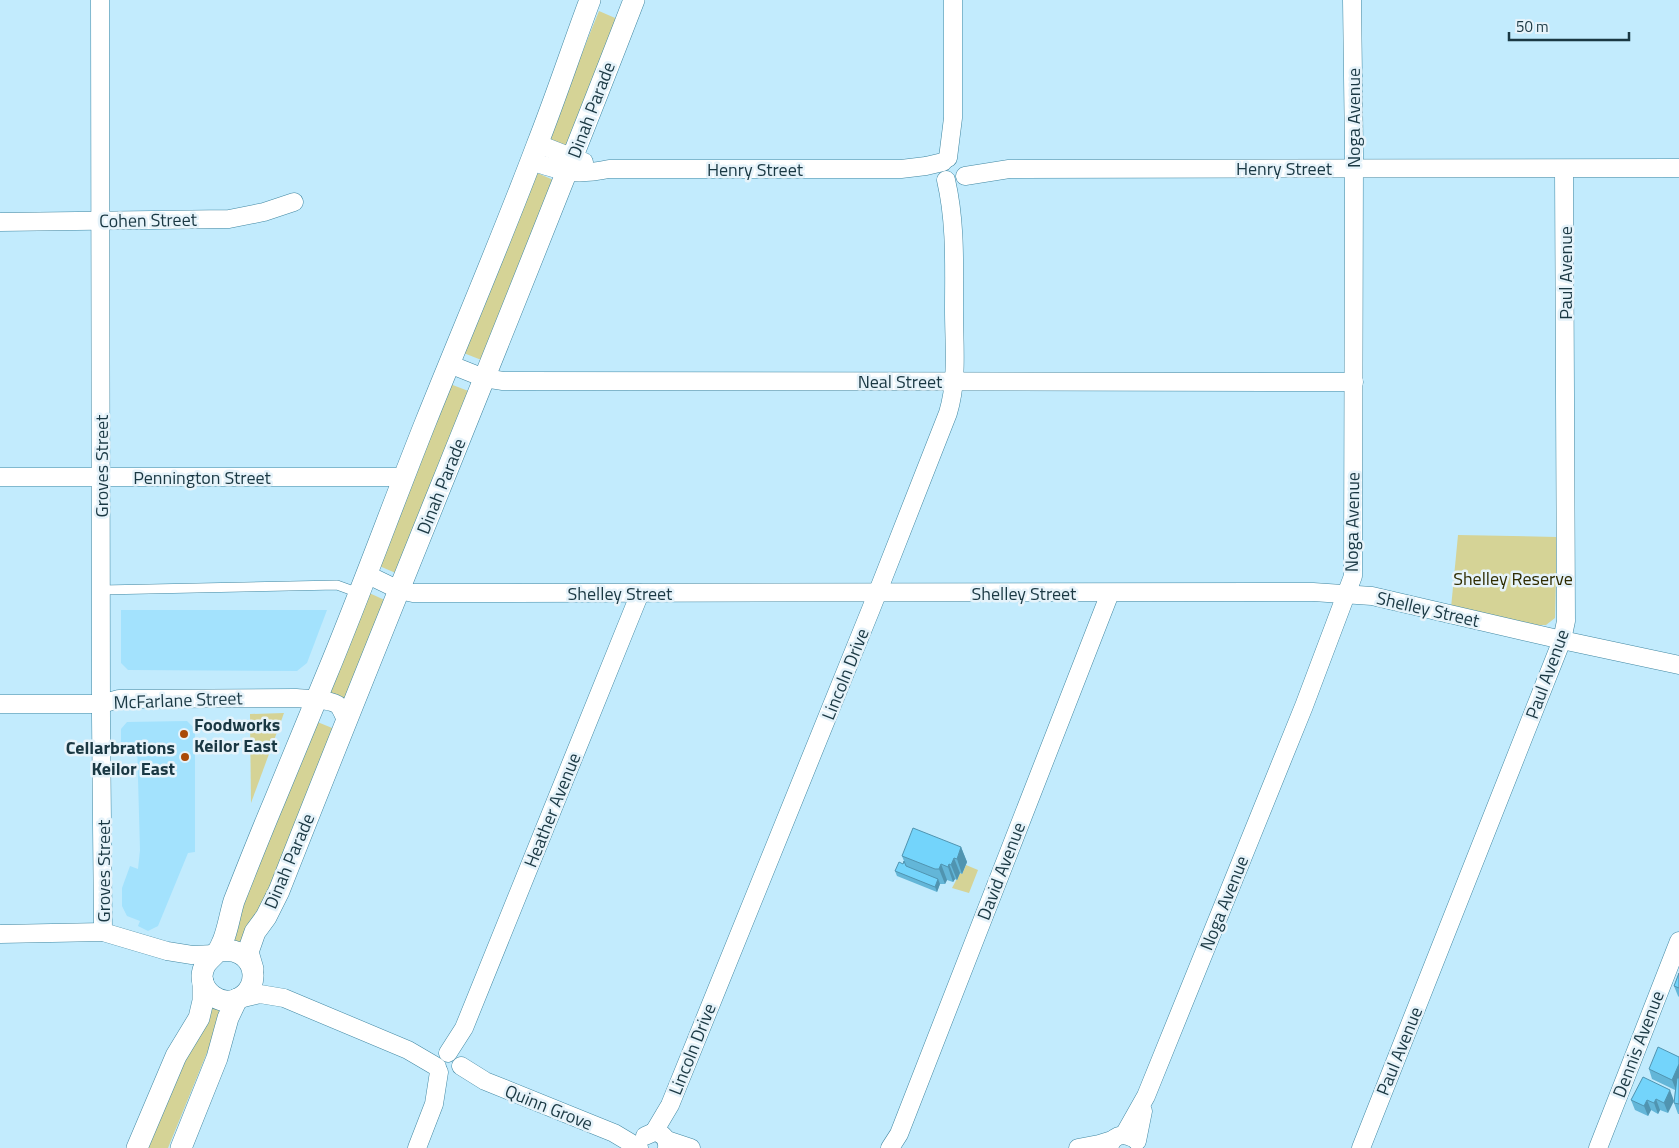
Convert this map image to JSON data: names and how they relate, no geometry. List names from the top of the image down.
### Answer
{
  "streets": {
    "street": [
      "Dinah Parade",
      "Noga Avenue",
      "Henry Street",
      "Cohen Street",
      "Paul Avenue",
      "Neal Street",
      "Groves Street",
      "Pennington Street",
      "Shelley Street",
      "Lincoln Drive",
      "McFarlane Street",
      "Heather Avenue",
      "David Avenue",
      "Dennis Avenue",
      "Quinn Grove"
    ]
  },
  "crossings": [
    ["Dinah Parade", "Henry Street"],
    ["Dinah Parade", "Neal Street"],
    ["Dinah Parade", "Pennington Street"],
    ["Dinah Parade", "Shelley Street"],
    ["Dinah Parade", "McFarlane Street"],
    ["Dinah Parade", "Quinn Grove"],
    ["Noga Avenue", "Henry Street"],
    ["Noga Avenue", "Neal Street"],
    ["Noga Avenue", "Shelley Street"],
    ["Henry Street", "Paul Avenue"],
    ["Henry Street", "Lincoln Drive"],
    ["Cohen Street", "Groves Street"],
    ["Paul Avenue", "Shelley Street"],
    ["Neal Street", "Lincoln Drive"],
    ["Groves Street", "Pennington Street"],
    ["Groves Street", "McFarlane Street"],
    ["Shelley Street", "Lincoln Drive"],
    ["Shelley Street", "Heather Avenue"],
    ["Shelley Street", "David Avenue"],
    ["Lincoln Drive", "Quinn Grove"],
    ["Heather Avenue", "Quinn Grove"]
  ],
  "parks": ["Shelley Reserve"],
  "places": ["Foodworks Keilor East", "Cellarbrations Keilor East"],
  "scale_bar": "50 m"
}
